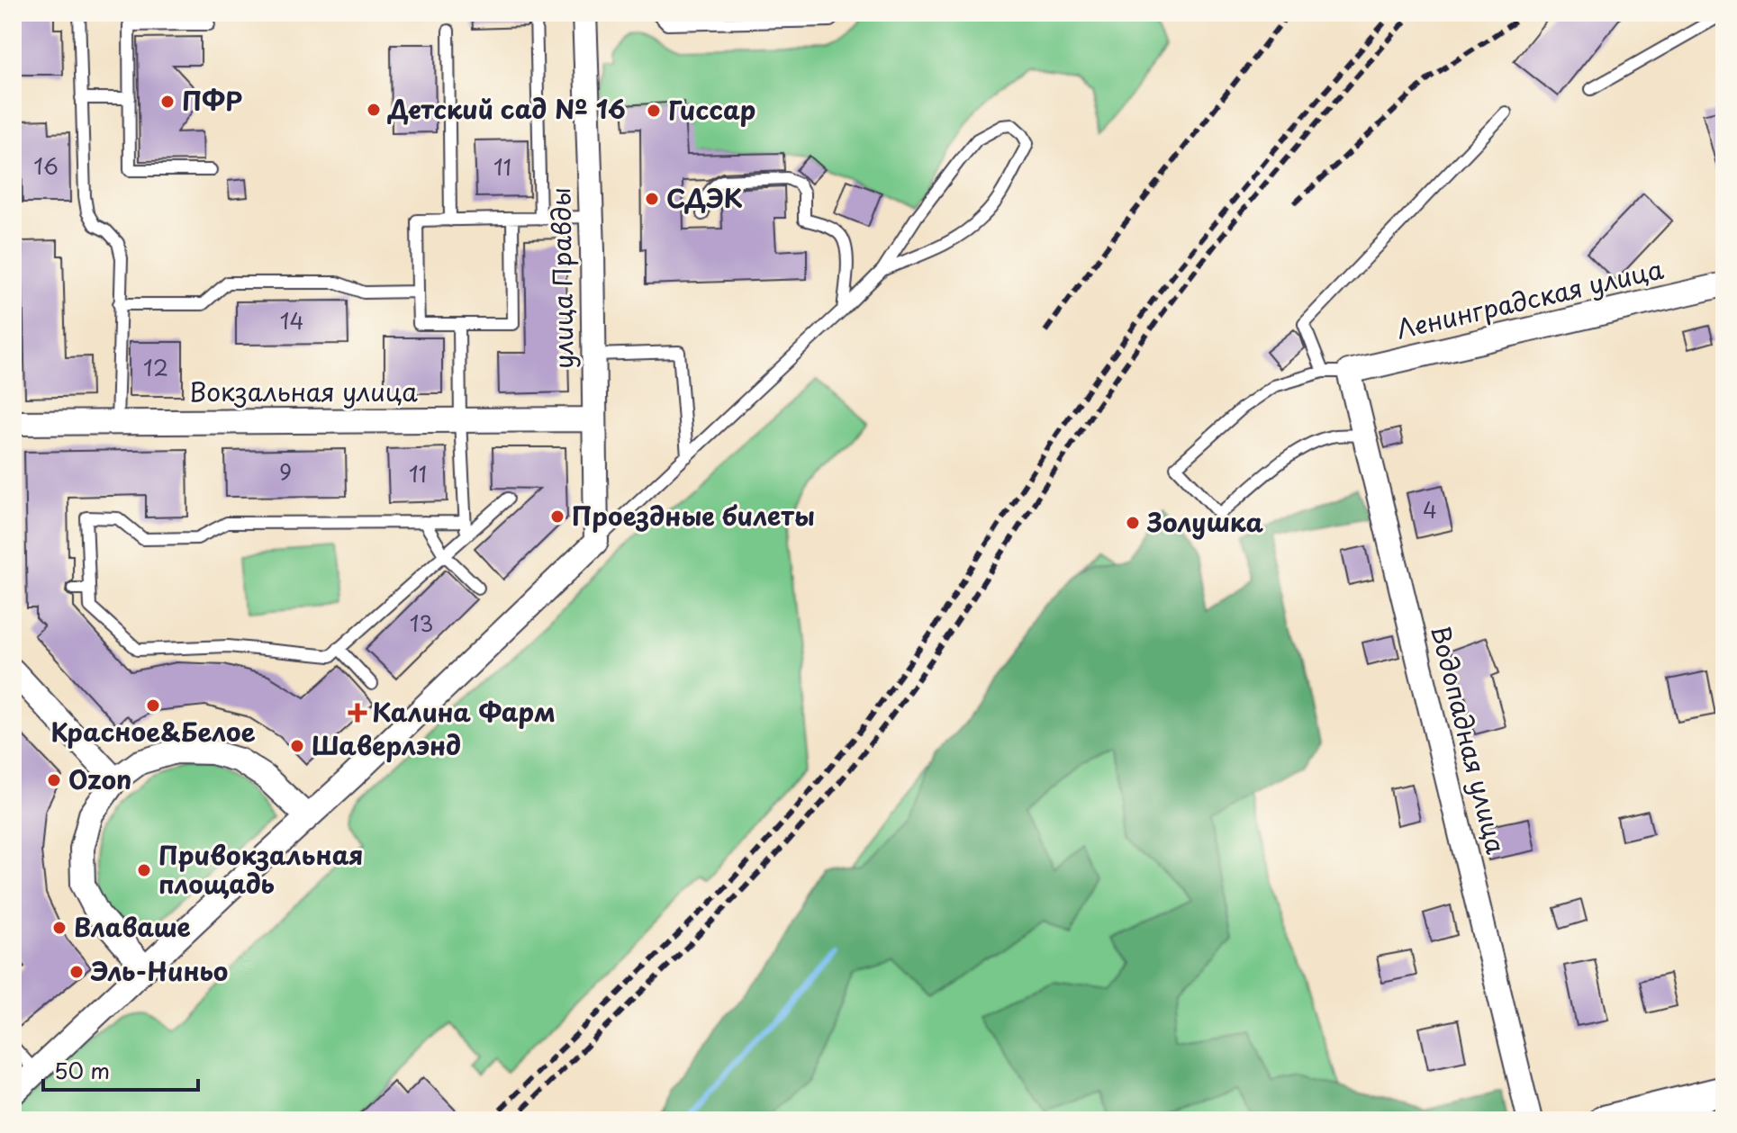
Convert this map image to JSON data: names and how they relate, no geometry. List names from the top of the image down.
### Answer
{
  "streets": {
    "street": [
      "улица Правды",
      "Ленинградская улица",
      "Вокзальная улица",
      "Водопадная улица"
    ]
  },
  "crossings": [
    ["улица Правды", "Вокзальная улица"],
    ["Ленинградская улица", "Водопадная улица"]
  ],
  "places": {
    "other": [
      "ПФР",
      "Детский сад № 16",
      "Гиссар",
      "СДЭК",
      "Проездные билеты",
      "Золушка",
      "Красное&Белое",
      "Шаверлэнд",
      "Ozon",
      "Привокзальная площадь",
      "Влаваше",
      "Эль-Ниньо"
    ],
    "health": ["Калина Фарм"]
  },
  "house_numbers": [
    "16",
    "11",
    "14",
    "12",
    "9",
    "11",
    "4",
    "13"
  ],
  "scale_bar": "50 m"
}
